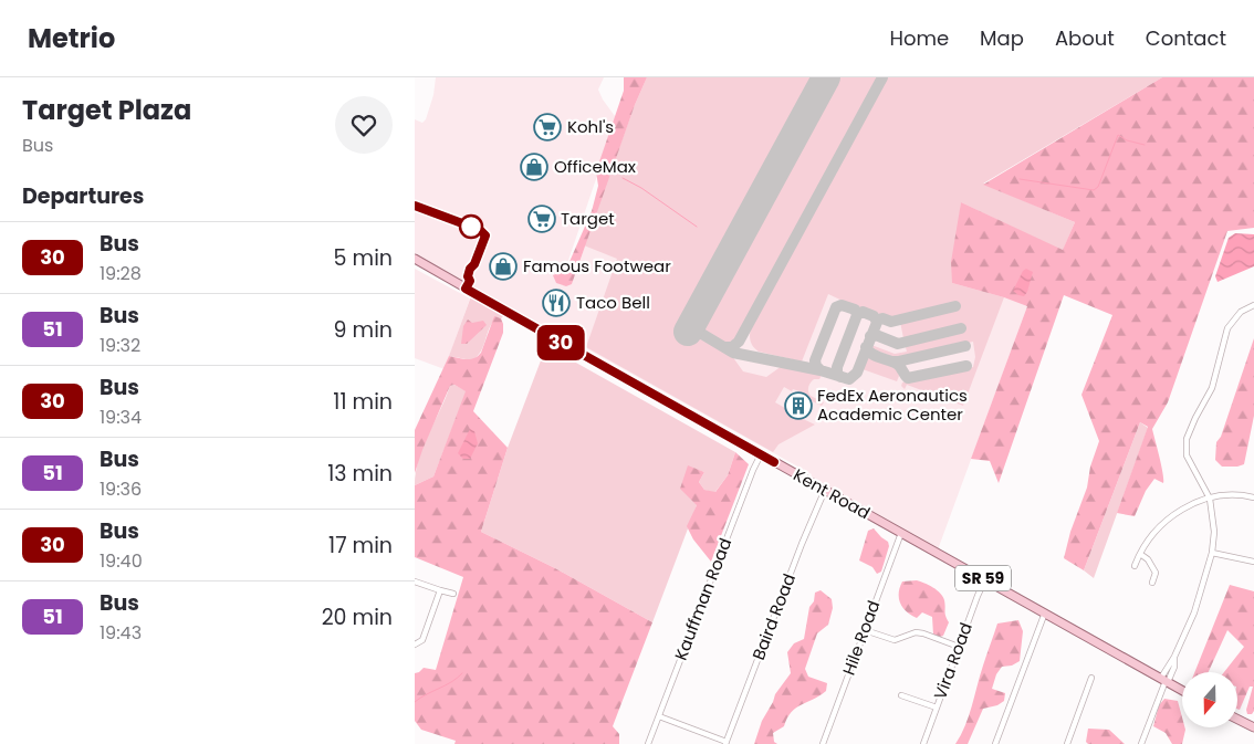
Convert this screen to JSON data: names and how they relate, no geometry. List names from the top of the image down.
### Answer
{
  "streets": {
    "main road": ["Kent Road", "SR 59"],
    "street": [
      "Kauffman Road",
      "Baird Road",
      "Hile Road",
      "Vira Road"
    ]
  },
  "crossings": [
    ["Kent Road", "Kauffman Road"],
    ["Kent Road", "Baird Road"],
    ["Kent Road", "Hile Road"],
    ["Kent Road", "Vira Road"]
  ],
  "places": {
    "supermarket": ["Kohl's", "Target"],
    "shop": ["OfficeMax", "Famous Footwear"],
    "restaurant": ["Taco Bell"],
    "building": ["FedEx Aeronautics Academic Center"]
  },
  "lines": ["bus line 30"],
  "north": "bottom",
  "page": {
    "header": "Metrio",
    "nav": [
      "Home",
      "Map",
      "About",
      "Contact"
    ],
    "heading": [
      ["Target Plaza", "Bus"],
      "Departures"
    ],
    "on_map": "30",
    "list": [
      {
        "mark": "30",
        "name": "Bus",
        "note": "19:28",
        "value": "5 min"
      },
      {
        "mark": "51",
        "name": "Bus",
        "note": "19:32",
        "value": "9 min"
      },
      {
        "mark": "30",
        "name": "Bus",
        "note": "19:34",
        "value": "11 min"
      },
      {
        "mark": "51",
        "name": "Bus",
        "note": "19:36",
        "value": "13 min"
      },
      {
        "mark": "30",
        "name": "Bus",
        "note": "19:40",
        "value": "17 min"
      },
      {
        "mark": "51",
        "name": "Bus",
        "note": "19:43",
        "value": "20 min"
      }
    ]
  }
}
